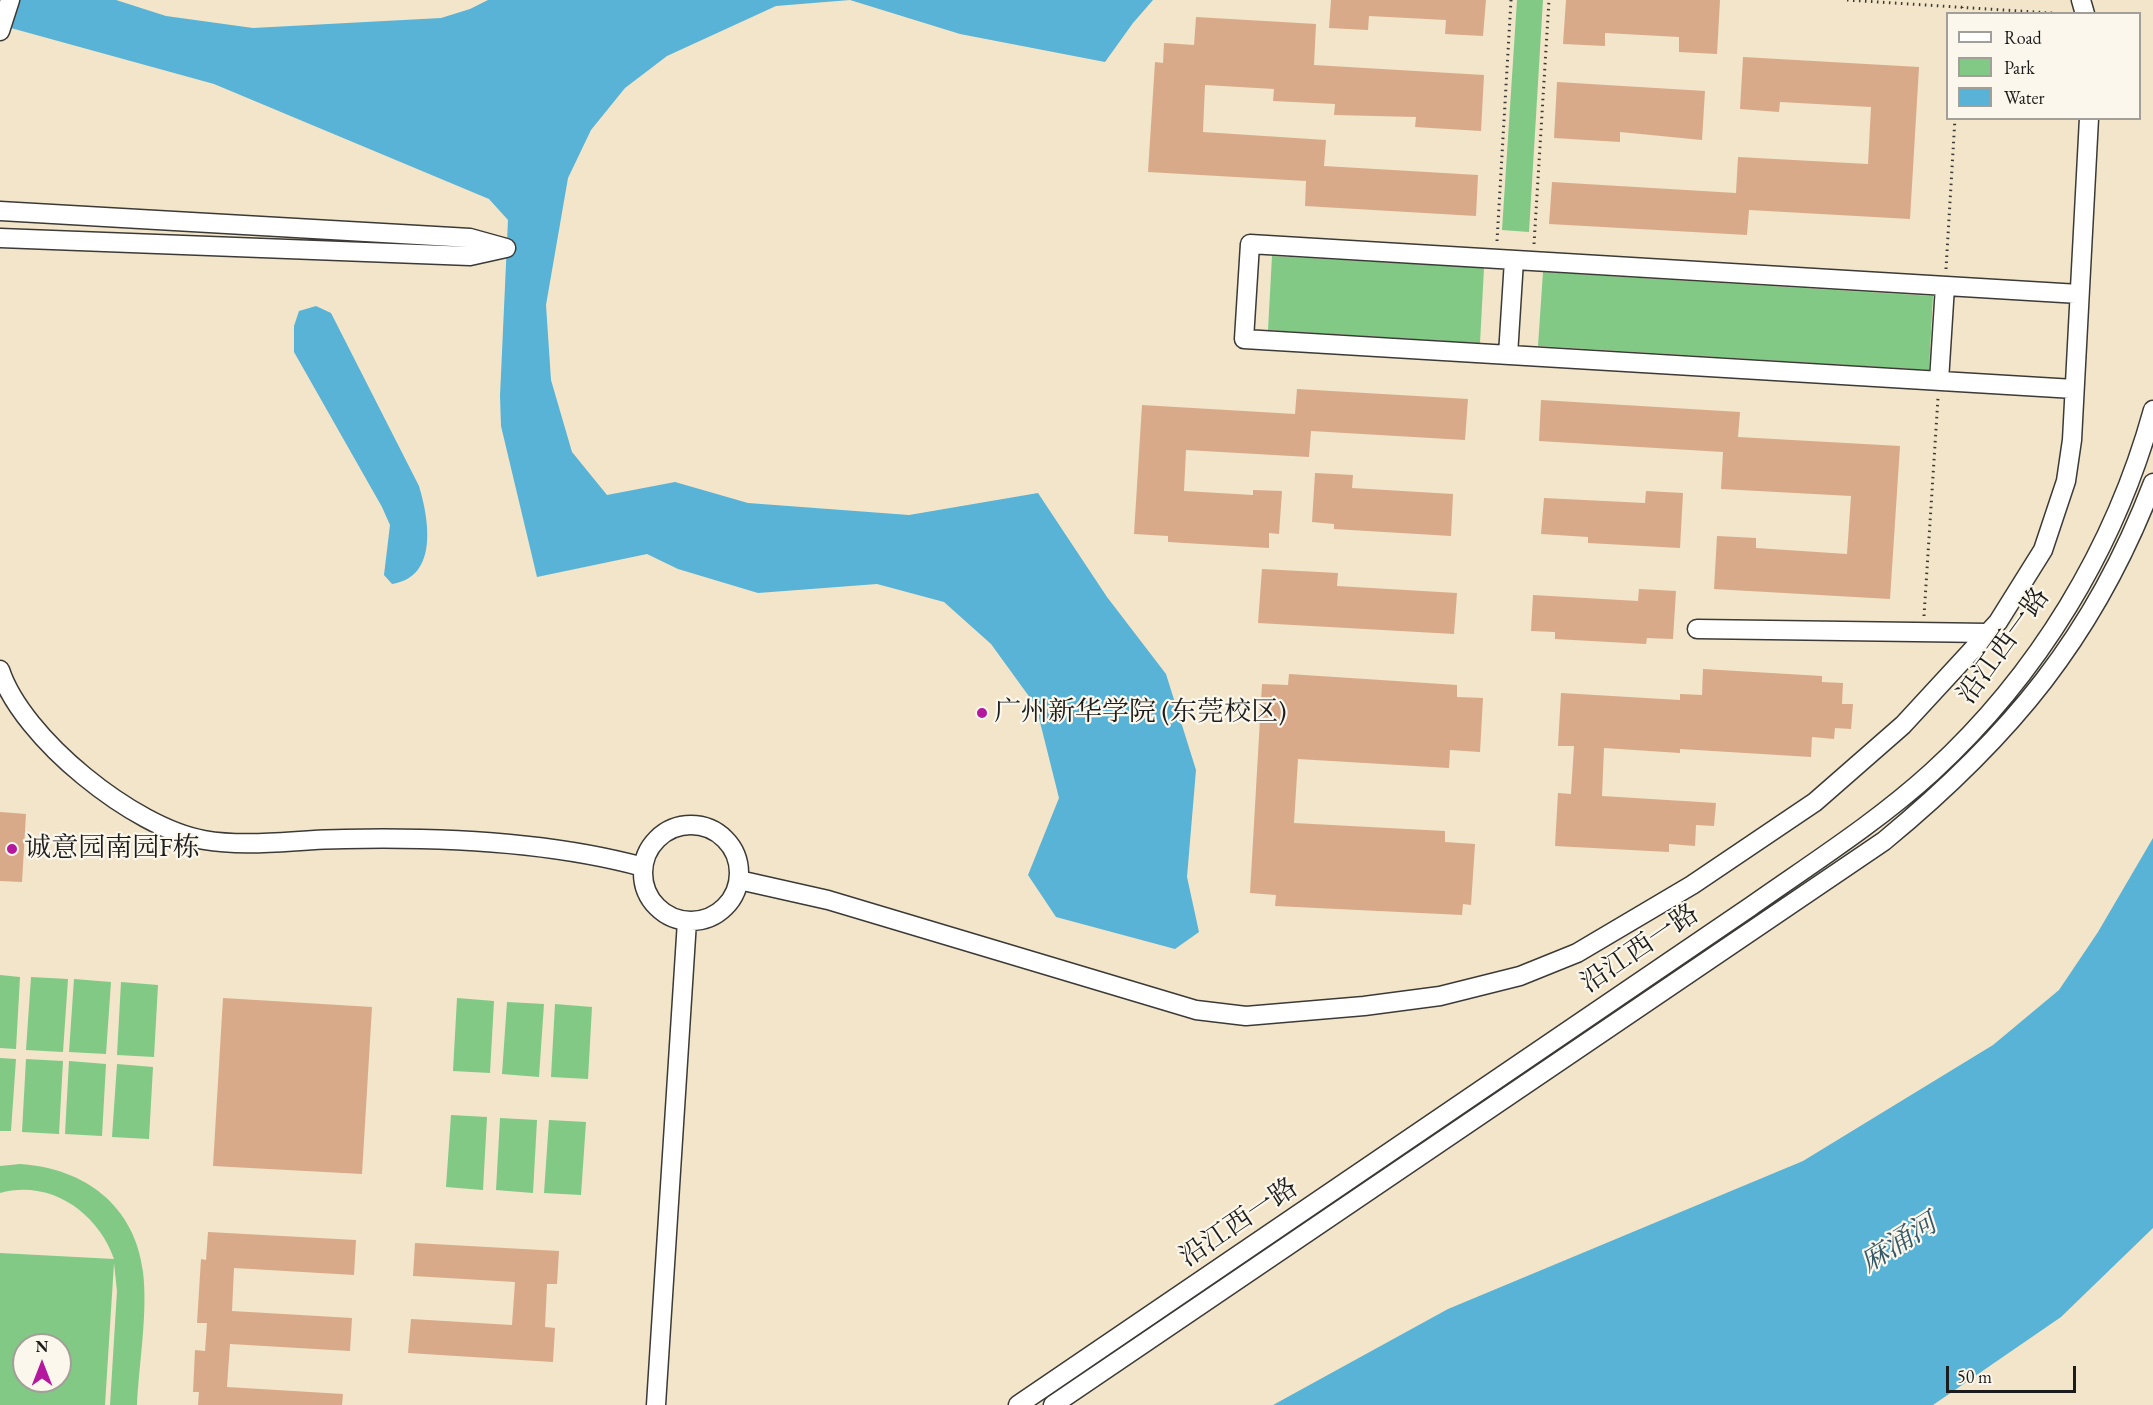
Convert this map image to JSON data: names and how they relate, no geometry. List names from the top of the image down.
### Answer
{
  "streets": {
    "street": ["沿江西一路"]
  },
  "water": ["麻涌河"],
  "places": ["广州新华学院 (东莞校区)", "诚意园南园F栋"],
  "legend": ["Road", "Park", "Water"],
  "scale_bar": "50 m",
  "north": "top"
}
